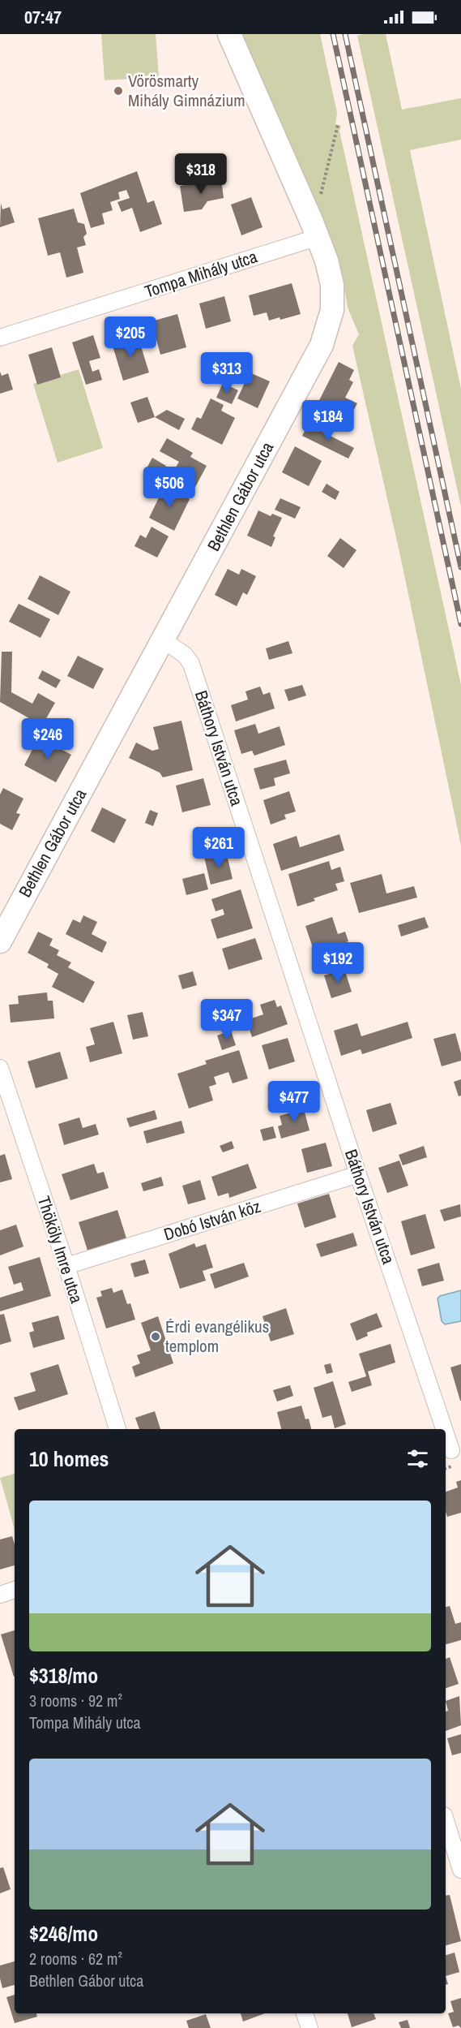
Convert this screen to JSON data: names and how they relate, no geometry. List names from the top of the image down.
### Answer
{
  "streets": {
    "street": [
      "Tompa Mihály utca",
      "Bethlen Gábor utca",
      "Báthory István utca",
      "Dobó István köz",
      "Thököly Imre utca"
    ]
  },
  "crossings": [
    ["Tompa Mihály utca", "Bethlen Gábor utca"],
    ["Bethlen Gábor utca", "Báthory István utca"],
    ["Báthory István utca", "Dobó István köz"],
    ["Dobó István köz", "Thököly Imre utca"]
  ],
  "places": ["Vörösmarty Mihály Gimnázium", "Érdi evangélikus templom"],
  "page": {
    "status": "07:47",
    "price": [
      "$318",
      "$205",
      "$313",
      "$184",
      "$506",
      "$246",
      "$261",
      "$192",
      "$347",
      "$477"
    ],
    "heading": "10 homes",
    "list": [
      {
        "name": "$318/mo",
        "note": "3 rooms · 92 m² · Tompa Mihály utca"
      },
      {
        "name": "$246/mo",
        "note": "2 rooms · 62 m² · Bethlen Gábor utca"
      }
    ]
  }
}
